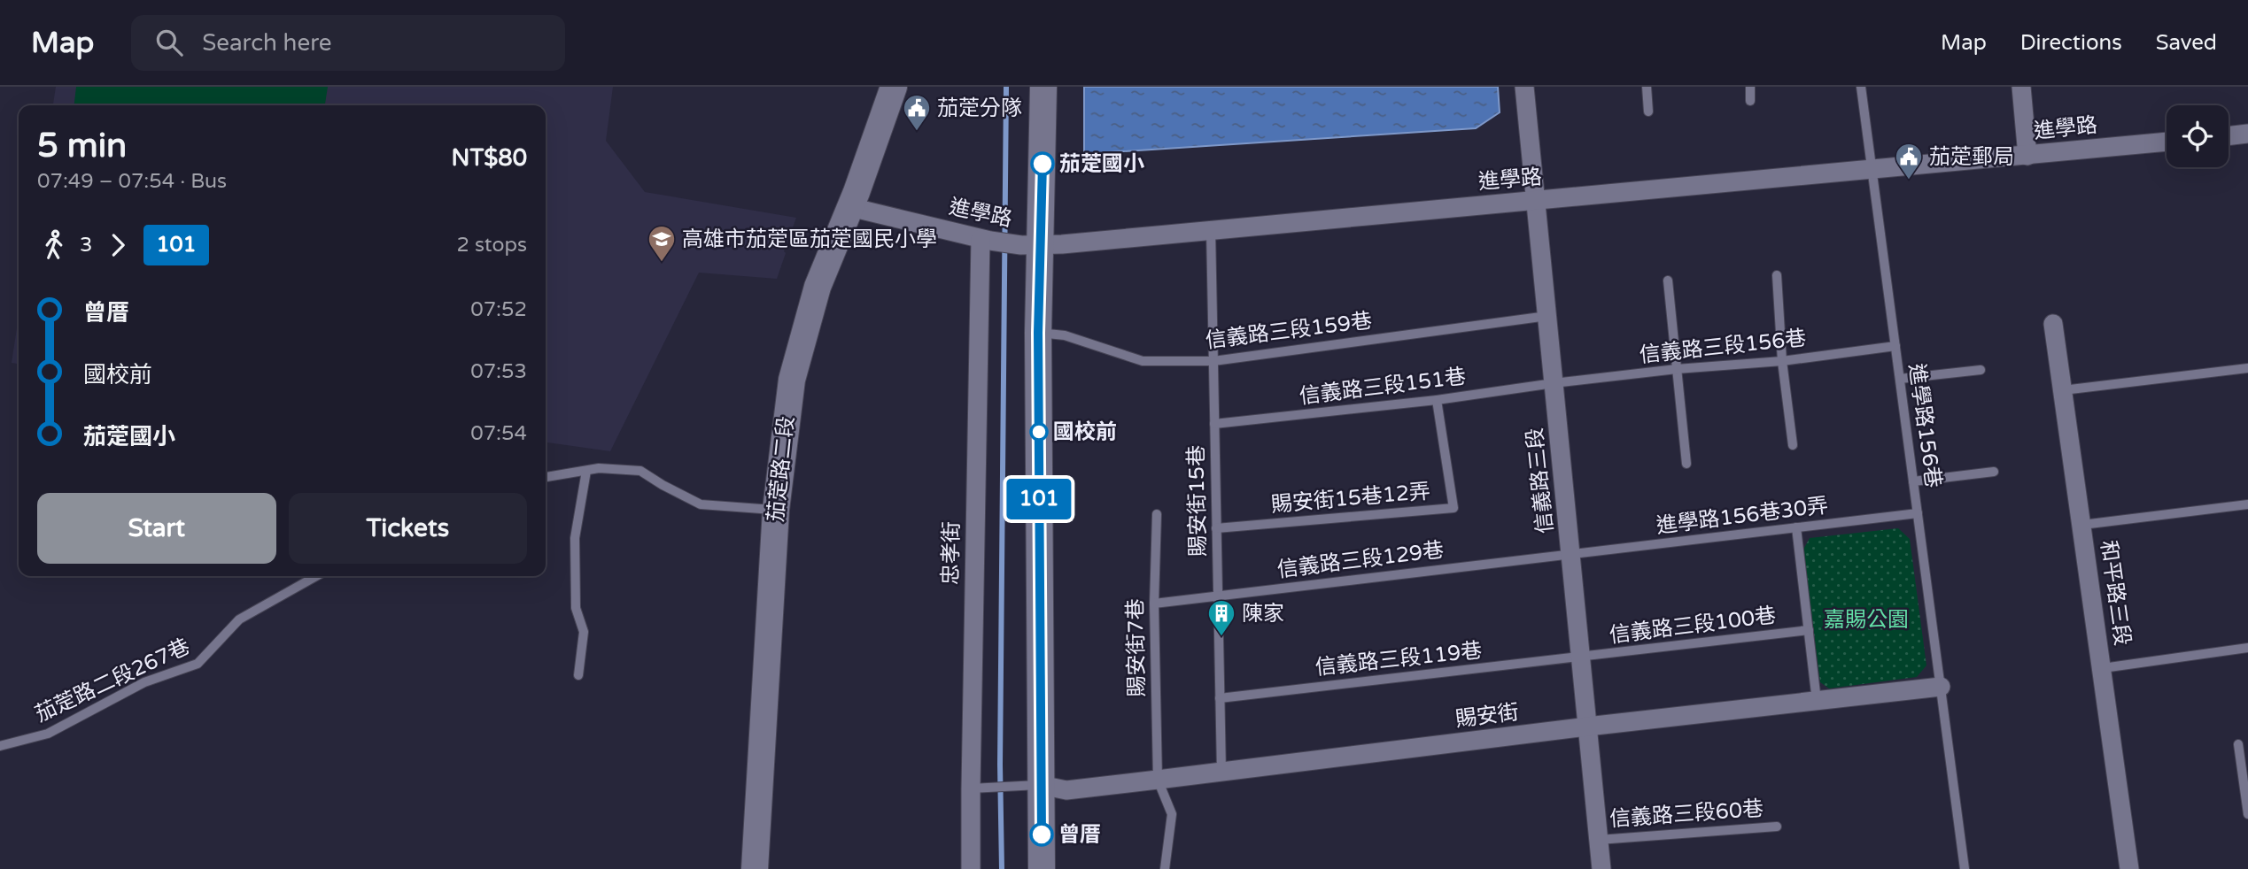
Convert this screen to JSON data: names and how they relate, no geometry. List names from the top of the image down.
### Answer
{
  "streets": {
    "street": [
      "進學路",
      "茄萣路二段",
      "信義路三段",
      "忠孝街",
      "和平路三段",
      "賜安街"
    ],
    "lane": [
      "信義路三段159巷",
      "信義路三段156巷",
      "信義路三段151巷",
      "進學路156巷",
      "賜安街15巷12弄",
      "賜安街15巷",
      "進學路156巷30弄",
      "信義路三段129巷",
      "信義路三段100巷",
      "賜安街7巷",
      "信義路三段119巷",
      "茄萣路二段267巷",
      "信義路三段60巷"
    ]
  },
  "crossings": [
    ["進學路", "進學路156巷"],
    ["進學路", "茄萣路二段"],
    ["進學路", "信義路三段"],
    ["進學路", "賜安街15巷"],
    ["進學路", "忠孝街"],
    ["信義路三段159巷", "信義路三段"],
    ["信義路三段159巷", "賜安街15巷"],
    ["信義路三段156巷", "信義路三段151巷"],
    ["信義路三段156巷", "進學路156巷"],
    ["信義路三段156巷", "信義路三段"],
    ["信義路三段151巷", "信義路三段"],
    ["信義路三段151巷", "賜安街15巷12弄"],
    ["信義路三段151巷", "賜安街15巷"],
    ["進學路156巷", "進學路156巷30弄"],
    ["進學路156巷", "賜安街"],
    ["信義路三段", "進學路156巷30弄"],
    ["信義路三段", "信義路三段129巷"],
    ["信義路三段", "信義路三段100巷"],
    ["信義路三段", "信義路三段119巷"],
    ["信義路三段", "賜安街"],
    ["信義路三段", "信義路三段60巷"],
    ["賜安街15巷12弄", "賜安街15巷"],
    ["賜安街15巷", "信義路三段129巷"],
    ["賜安街15巷", "信義路三段119巷"],
    ["賜安街15巷", "賜安街"],
    ["進學路156巷30弄", "信義路三段129巷"],
    ["信義路三段129巷", "賜安街7巷"],
    ["信義路三段100巷", "信義路三段119巷"],
    ["賜安街7巷", "賜安街"]
  ],
  "parks": ["嘉賜公園"],
  "places": {
    "public building": ["茄萣分隊", "茄萣郵局"],
    "other": ["茄萣國小", "國校前", "曾厝"],
    "school or university": ["高雄市茄萣區茄萣國民小學"],
    "building": ["陳家"]
  },
  "lines": ["bus line 101"],
  "page": {
    "header": "Map",
    "search": "Search here",
    "nav": ["Map", "Directions", "Saved"],
    "on_map": "101",
    "heading": ["5 min", "07:49 – 07:54 · Bus", "NT$80"],
    "legs": ["3", "101", "2 stops"],
    "list": [
      {
        "name": "曾厝",
        "value": "07:52"
      },
      {
        "name": "國校前",
        "value": "07:53"
      },
      {
        "name": "茄萣國小",
        "value": "07:54"
      }
    ],
    "buttons": ["Start", "Tickets"]
  }
}
